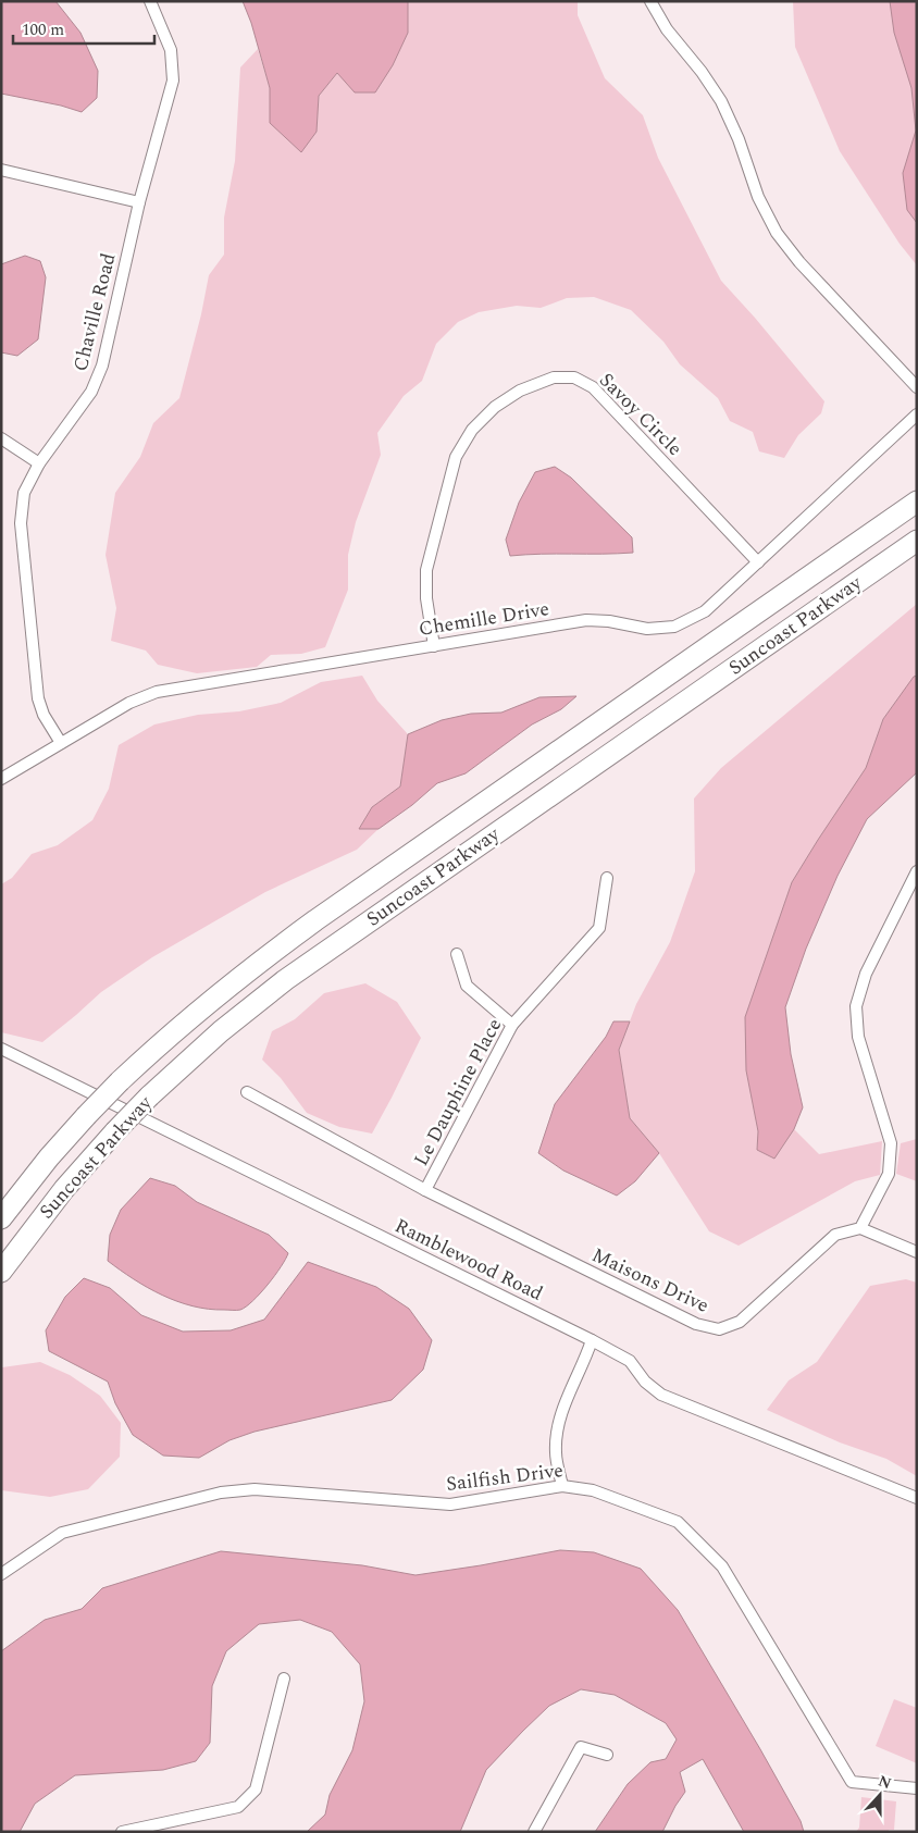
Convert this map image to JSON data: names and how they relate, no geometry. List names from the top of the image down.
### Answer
{
  "streets": {
    "highway": ["Suncoast Parkway"],
    "street": [
      "Chaville Road",
      "Savoy Circle",
      "Chemille Drive",
      "Le Dauphine Place",
      "Ramblewood Road",
      "Maisons Drive",
      "Sailfish Drive"
    ]
  },
  "crossings": [
    ["Chaville Road", "Chemille Drive"],
    ["Savoy Circle", "Chemille Drive"],
    ["Le Dauphine Place", "Maisons Drive"]
  ],
  "scale_bar": "100 m",
  "north": "top"
}
